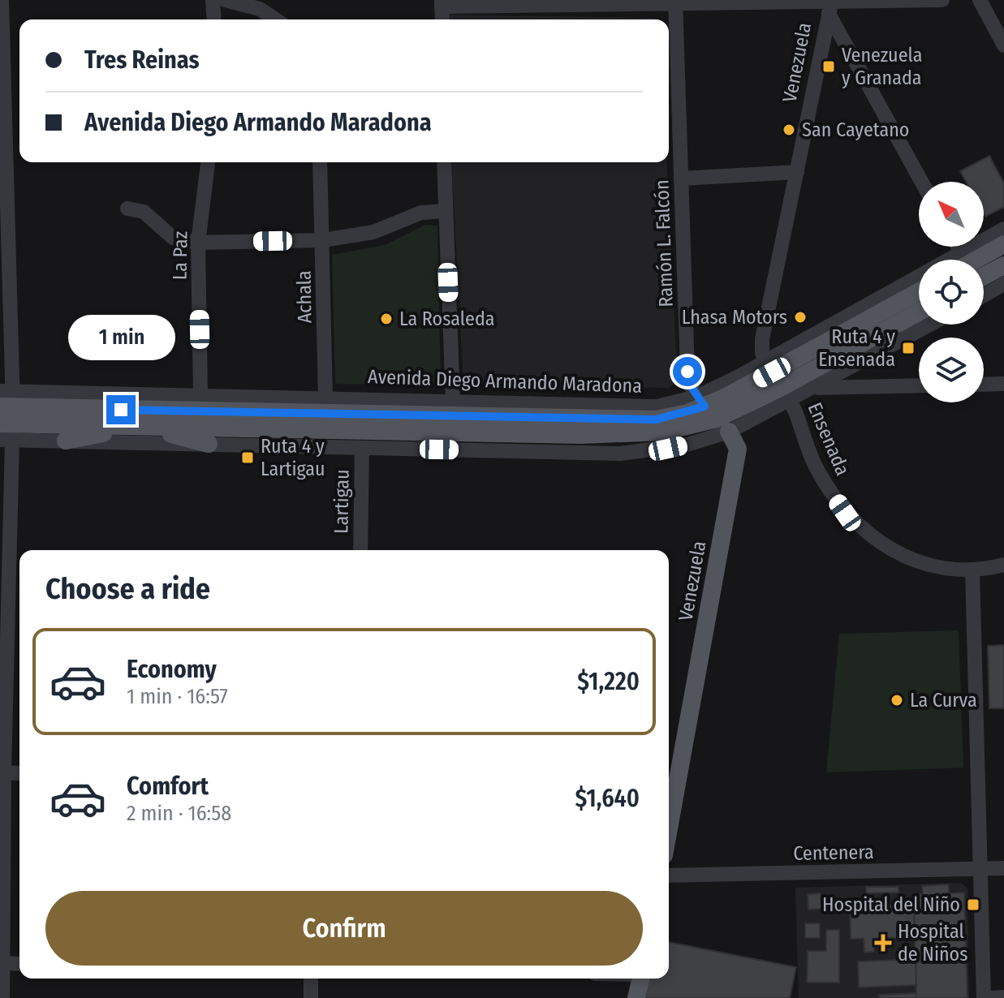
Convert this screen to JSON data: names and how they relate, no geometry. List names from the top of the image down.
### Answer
{
  "streets": {
    "main road": ["Venezuela", "Avenida Diego Armando Maradona"],
    "street": [
      "Ramón L. Falcón",
      "La Paz",
      "Achala",
      "Ensenada",
      "Lartigau",
      "Centenera"
    ]
  },
  "crossings": [
    ["Venezuela", "Ramón L. Falcón"],
    ["Venezuela", "Avenida Diego Armando Maradona"],
    ["Venezuela", "Ensenada"],
    ["Ramón L. Falcón", "Avenida Diego Armando Maradona"],
    ["La Paz", "Avenida Diego Armando Maradona"],
    ["Achala", "Avenida Diego Armando Maradona"],
    ["Avenida Diego Armando Maradona", "Ensenada"],
    ["Avenida Diego Armando Maradona", "Lartigau"]
  ],
  "places": {
    "transit": [
      "Venezuela y Granada",
      "Ruta 4 y Ensenada",
      "Ruta 4 y Lartigau",
      "Hospital del Niño"
    ],
    "other": [
      "San Cayetano",
      "Lhasa Motors",
      "La Rosaleda",
      "La Curva"
    ],
    "health": ["Hospital de Niños"]
  },
  "north": "top left",
  "page": {
    "banner": ["Tres Reinas", "Avenida Diego Armando Maradona"],
    "bubble": "1 min",
    "heading": "Choose a ride",
    "list": [
      {
        "name": "Economy",
        "note": "1 min · 16:57",
        "value": "$1,220"
      },
      {
        "name": "Comfort",
        "note": "2 min · 16:58",
        "value": "$1,640"
      }
    ],
    "buttons": "Confirm"
  }
}
